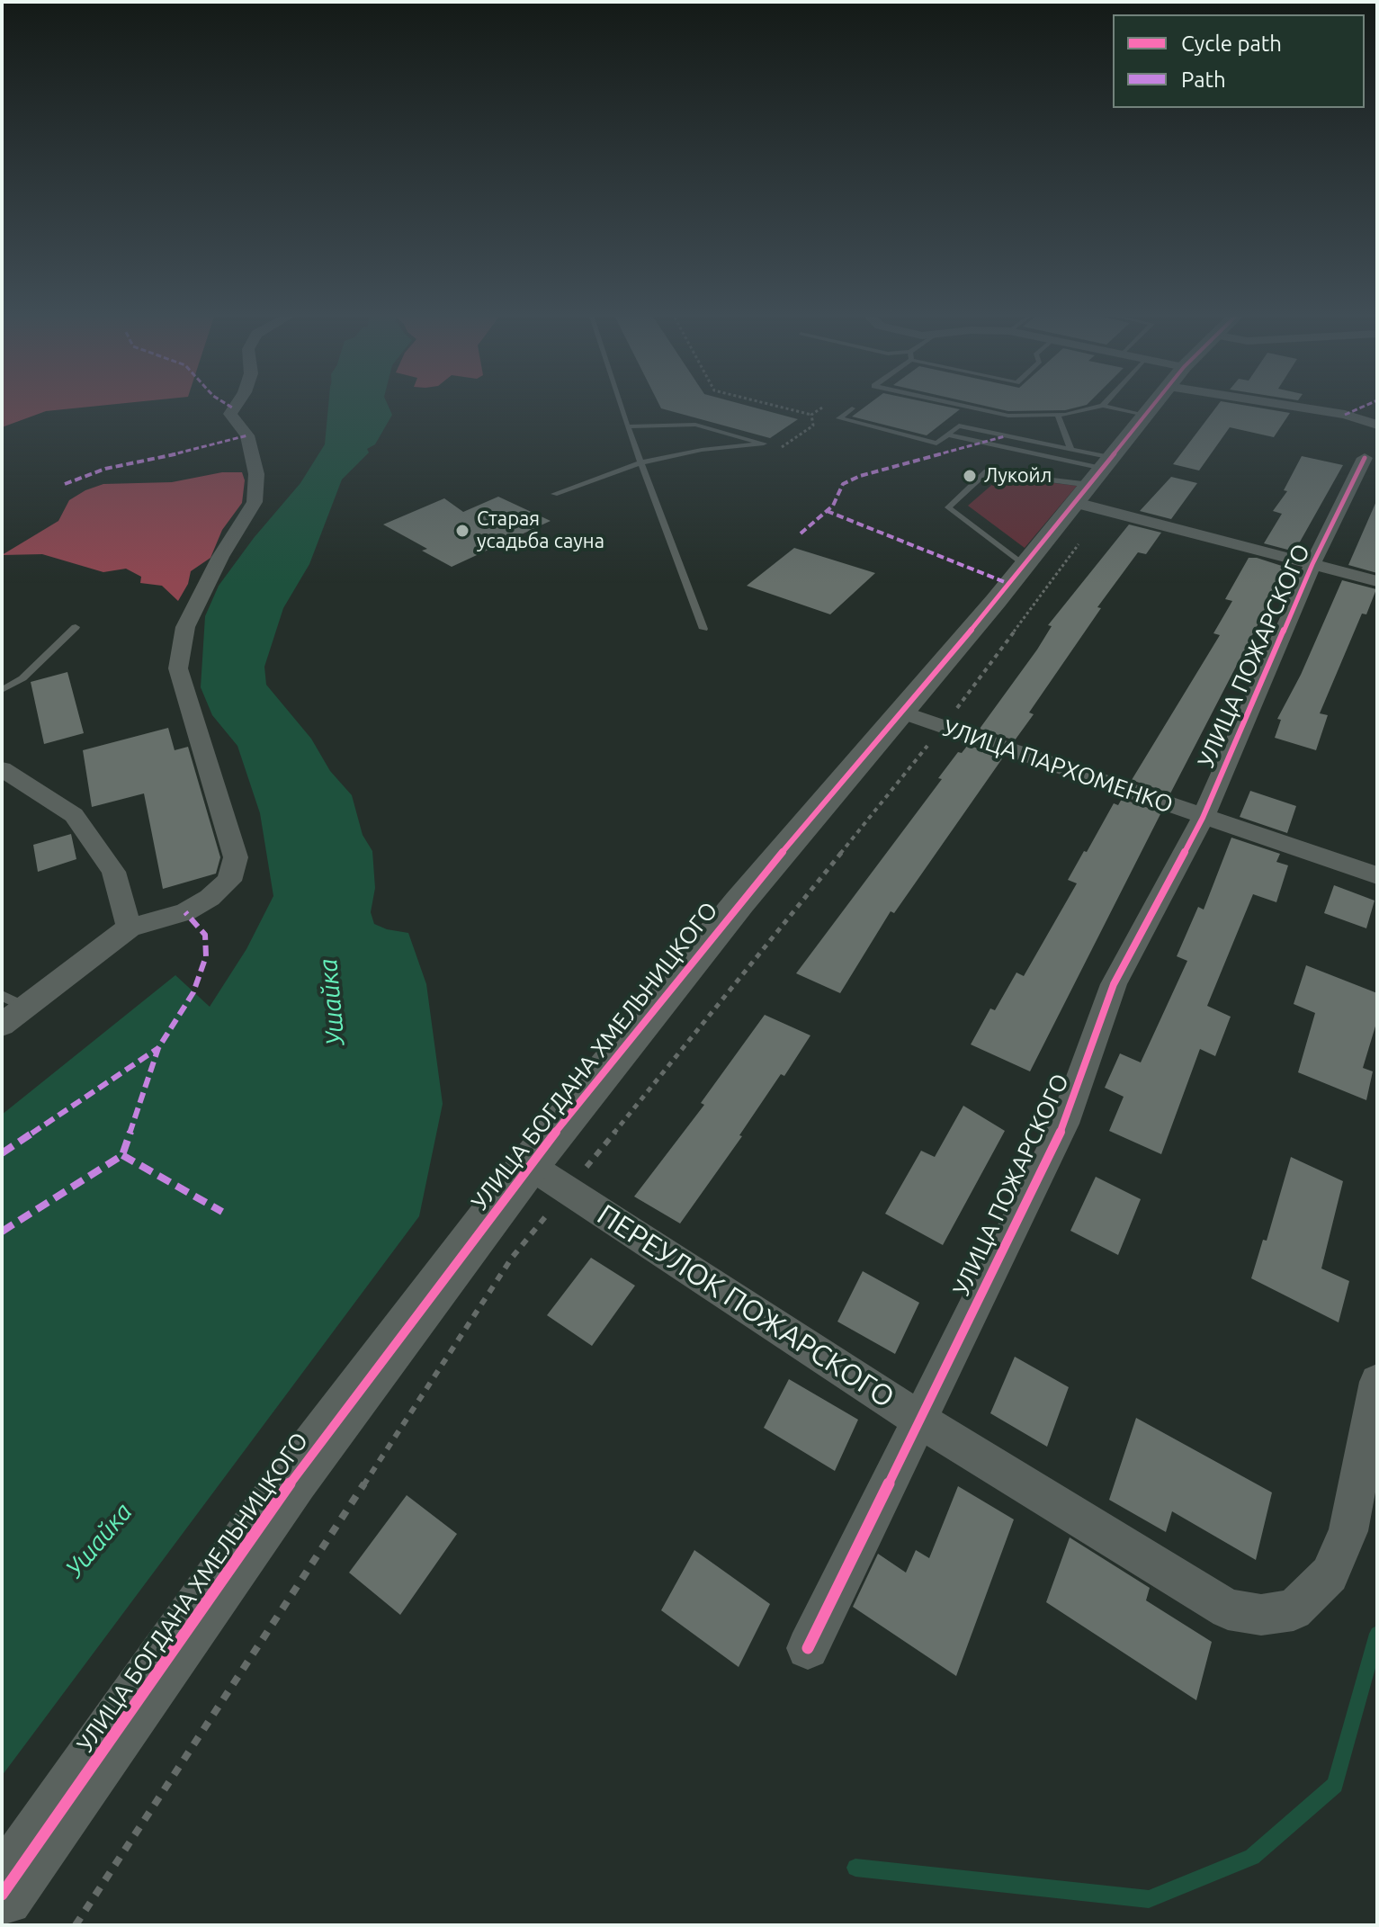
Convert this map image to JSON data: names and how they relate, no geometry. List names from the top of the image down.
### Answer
{
  "streets": {
    "street": [
      "УЛИЦА ПОЖАРСКОГО",
      "УЛИЦА ПАРХОМЕНКО",
      "УЛИЦА БОГДАНА ХМЕЛЬНИЦКОГО",
      "ПЕРЕУЛОК ПОЖАРСКОГО"
    ]
  },
  "crossings": [
    ["УЛИЦА ПОЖАРСКОГО", "УЛИЦА ПАРХОМЕНКО"],
    ["УЛИЦА ПОЖАРСКОГО", "ПЕРЕУЛОК ПОЖАРСКОГО"],
    ["УЛИЦА ПАРХОМЕНКО", "УЛИЦА БОГДАНА ХМЕЛЬНИЦКОГО"],
    ["УЛИЦА БОГДАНА ХМЕЛЬНИЦКОГО", "ПЕРЕУЛОК ПОЖАРСКОГО"]
  ],
  "water": ["Ушайка"],
  "places": ["Лукойл", "Старая усадьба сауна"],
  "legend": ["Cycle path", "Path"]
}
